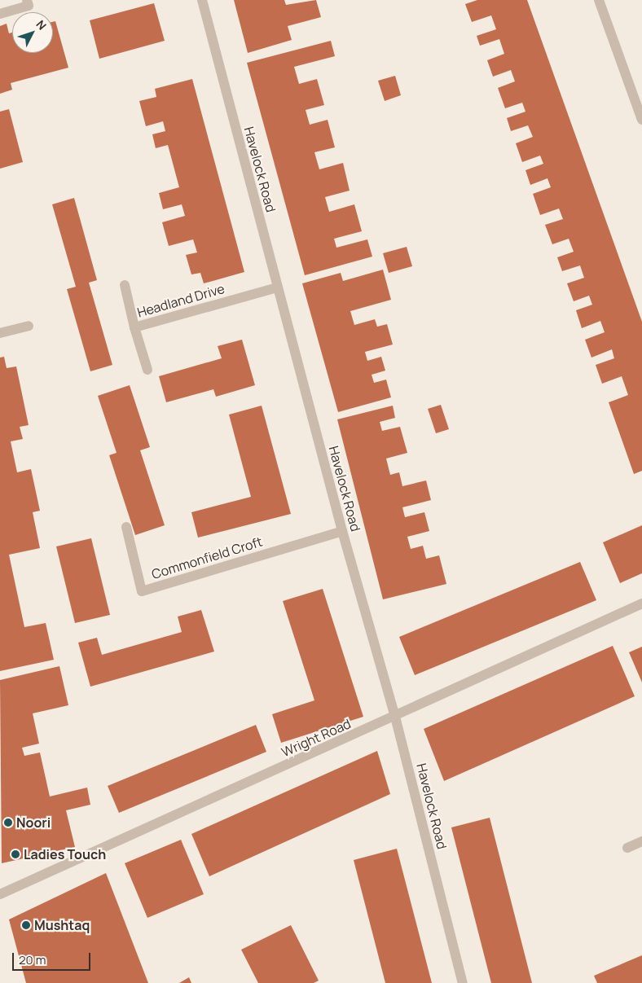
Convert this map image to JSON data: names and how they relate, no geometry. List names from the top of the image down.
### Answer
{
  "streets": {
    "street": [
      "Havelock Road",
      "Headland Drive",
      "Commonfield Croft",
      "Wright Road"
    ]
  },
  "crossings": [
    ["Havelock Road", "Headland Drive"],
    ["Havelock Road", "Commonfield Croft"],
    ["Havelock Road", "Wright Road"]
  ],
  "places": ["Noori", "Ladies Touch", "Mushtaq"],
  "scale_bar": "20 m",
  "north": "top right"
}
